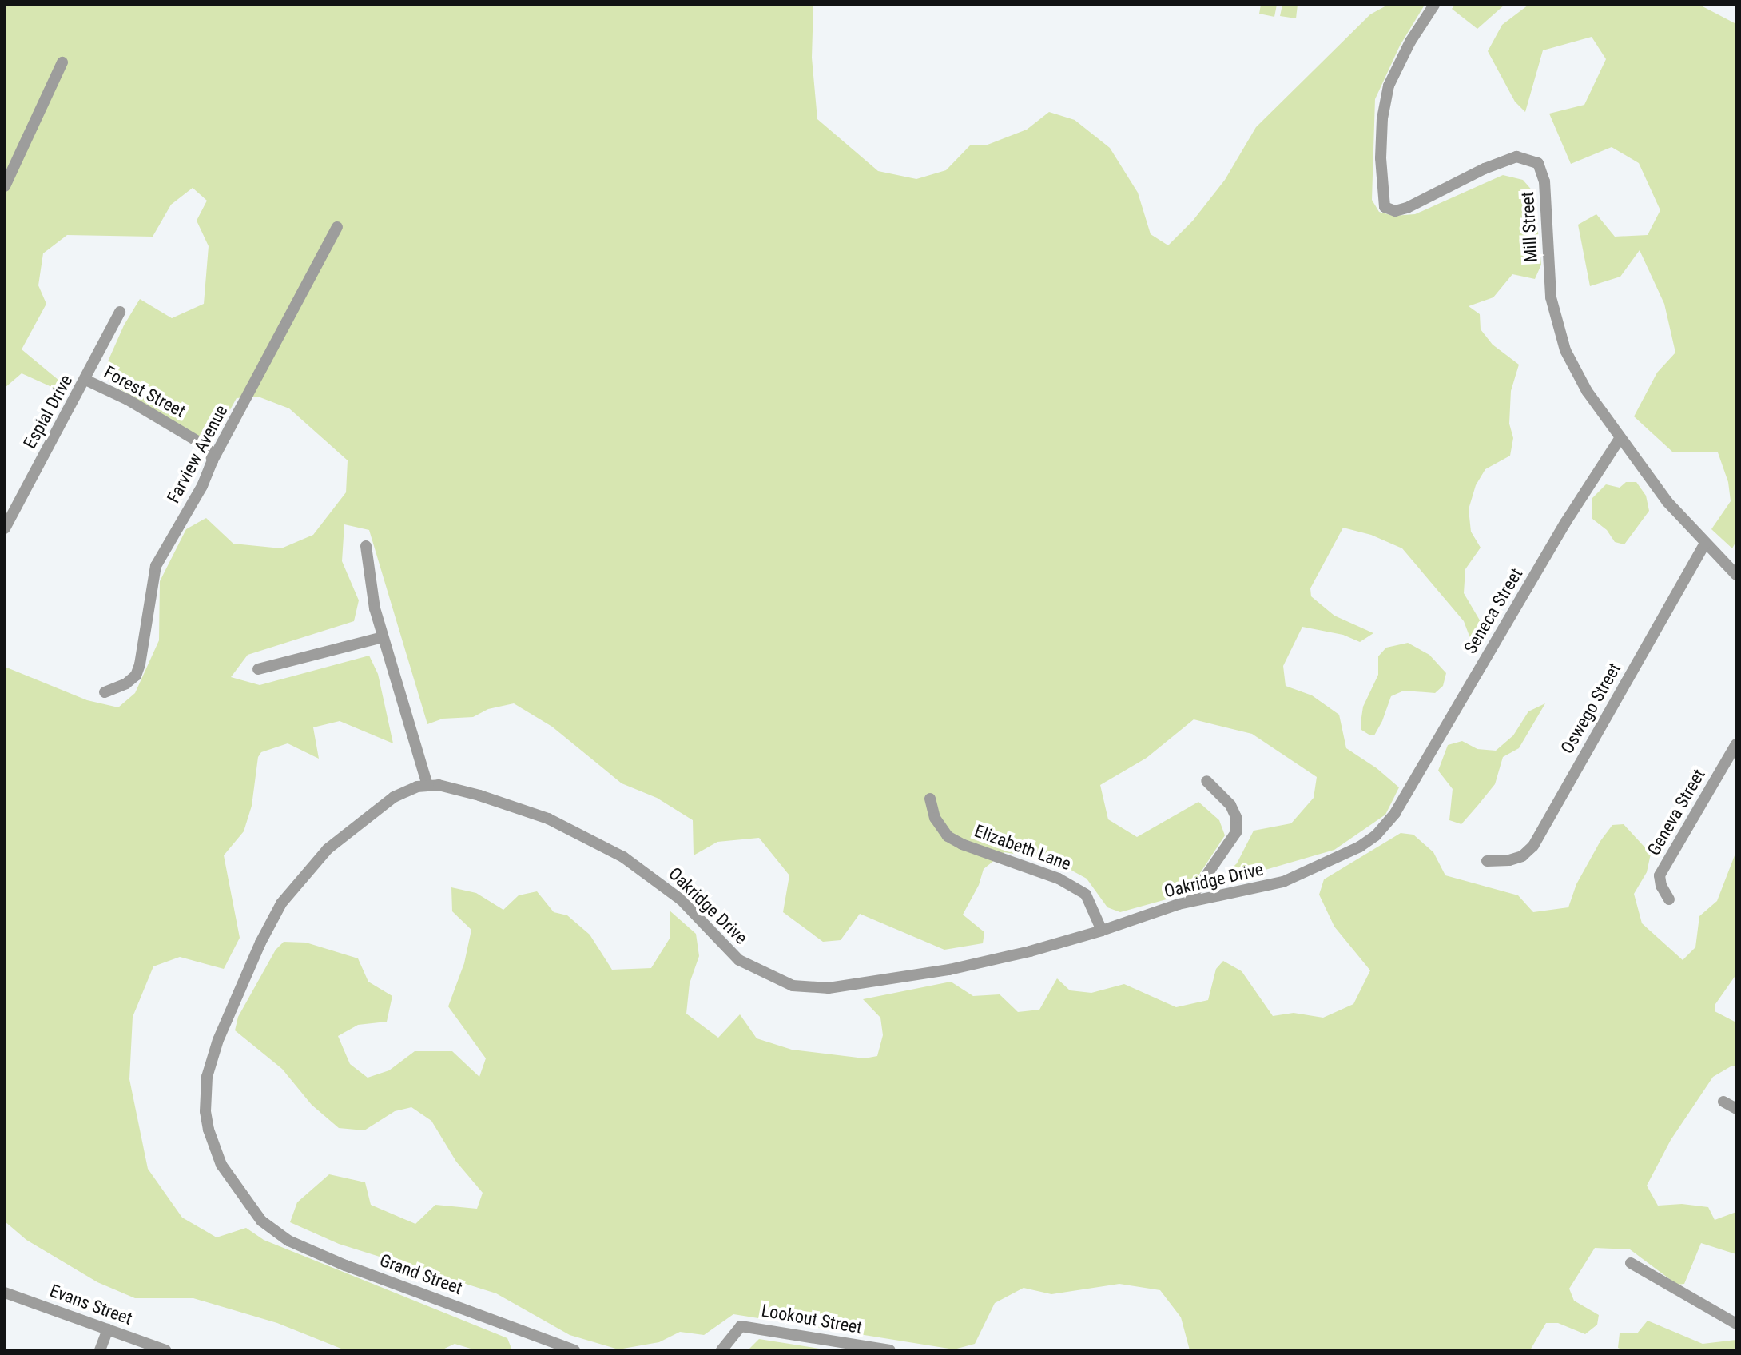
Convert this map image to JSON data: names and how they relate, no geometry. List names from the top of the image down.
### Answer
{
  "streets": {
    "street": [
      "Mill Street",
      "Forest Street",
      "Espial Drive",
      "Farview Avenue",
      "Seneca Street",
      "Oswego Street",
      "Geneva Street",
      "Elizabeth Lane",
      "Oakridge Drive",
      "Grand Street",
      "Evans Street",
      "Lookout Street"
    ]
  },
  "crossings": [
    ["Mill Street", "Seneca Street"],
    ["Mill Street", "Oswego Street"],
    ["Forest Street", "Espial Drive"],
    ["Forest Street", "Farview Avenue"],
    ["Seneca Street", "Oakridge Drive"],
    ["Elizabeth Lane", "Oakridge Drive"],
    ["Oakridge Drive", "Grand Street"]
  ]
}
